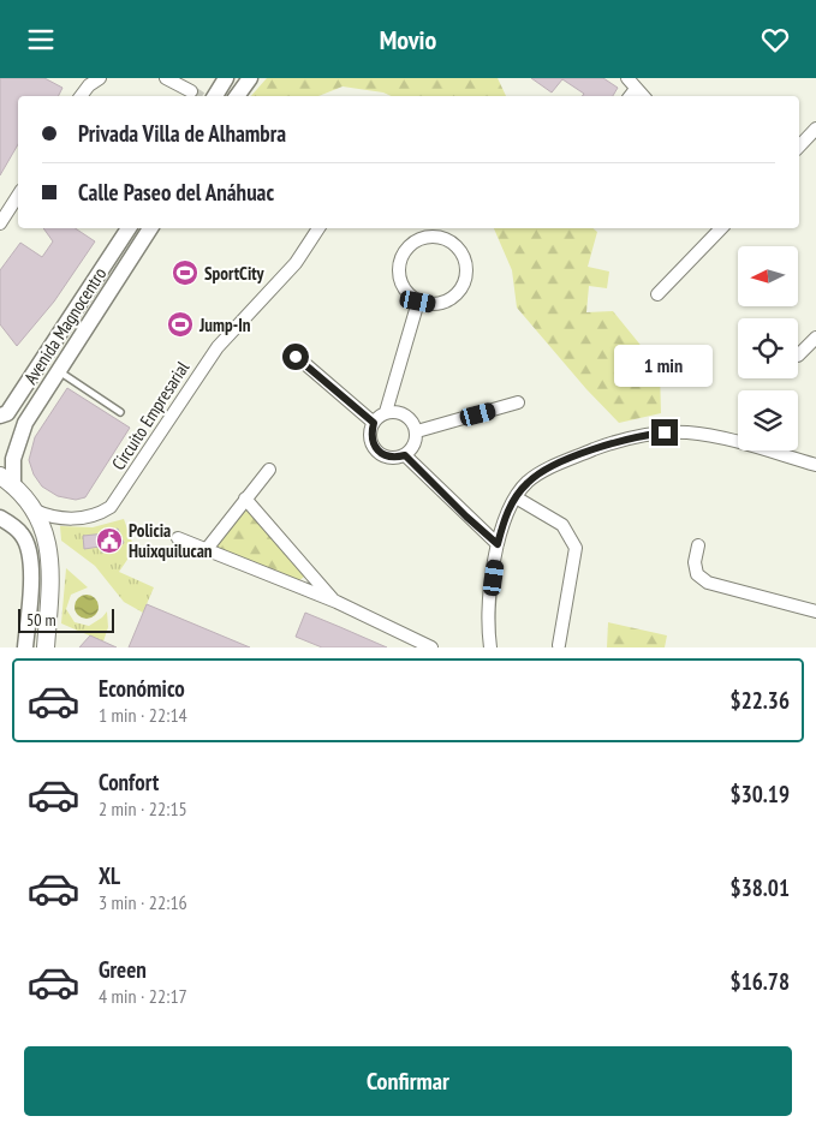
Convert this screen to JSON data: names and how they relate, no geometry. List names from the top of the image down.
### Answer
{
  "streets": {
    "street": ["Avenida Magnocentro", "Circuito Empresarial"]
  },
  "places": {
    "sports": ["SportCity", "Jump-In"],
    "public building": ["Policia Huixquilucan"]
  },
  "scale_bar": "50 m",
  "north": "left",
  "page": {
    "header": "Movio",
    "banner": ["Privada Villa de Alhambra", "Calle Paseo del Anáhuac"],
    "bubble": "1 min",
    "scale": "50 m",
    "list": [
      {
        "name": "Económico",
        "note": "1 min · 22:14",
        "value": "$22.36"
      },
      {
        "name": "Confort",
        "note": "2 min · 22:15",
        "value": "$30.19"
      },
      {
        "name": "XL",
        "note": "3 min · 22:16",
        "value": "$38.01"
      },
      {
        "name": "Green",
        "note": "4 min · 22:17",
        "value": "$16.78"
      }
    ],
    "buttons": "Confirmar"
  }
}
